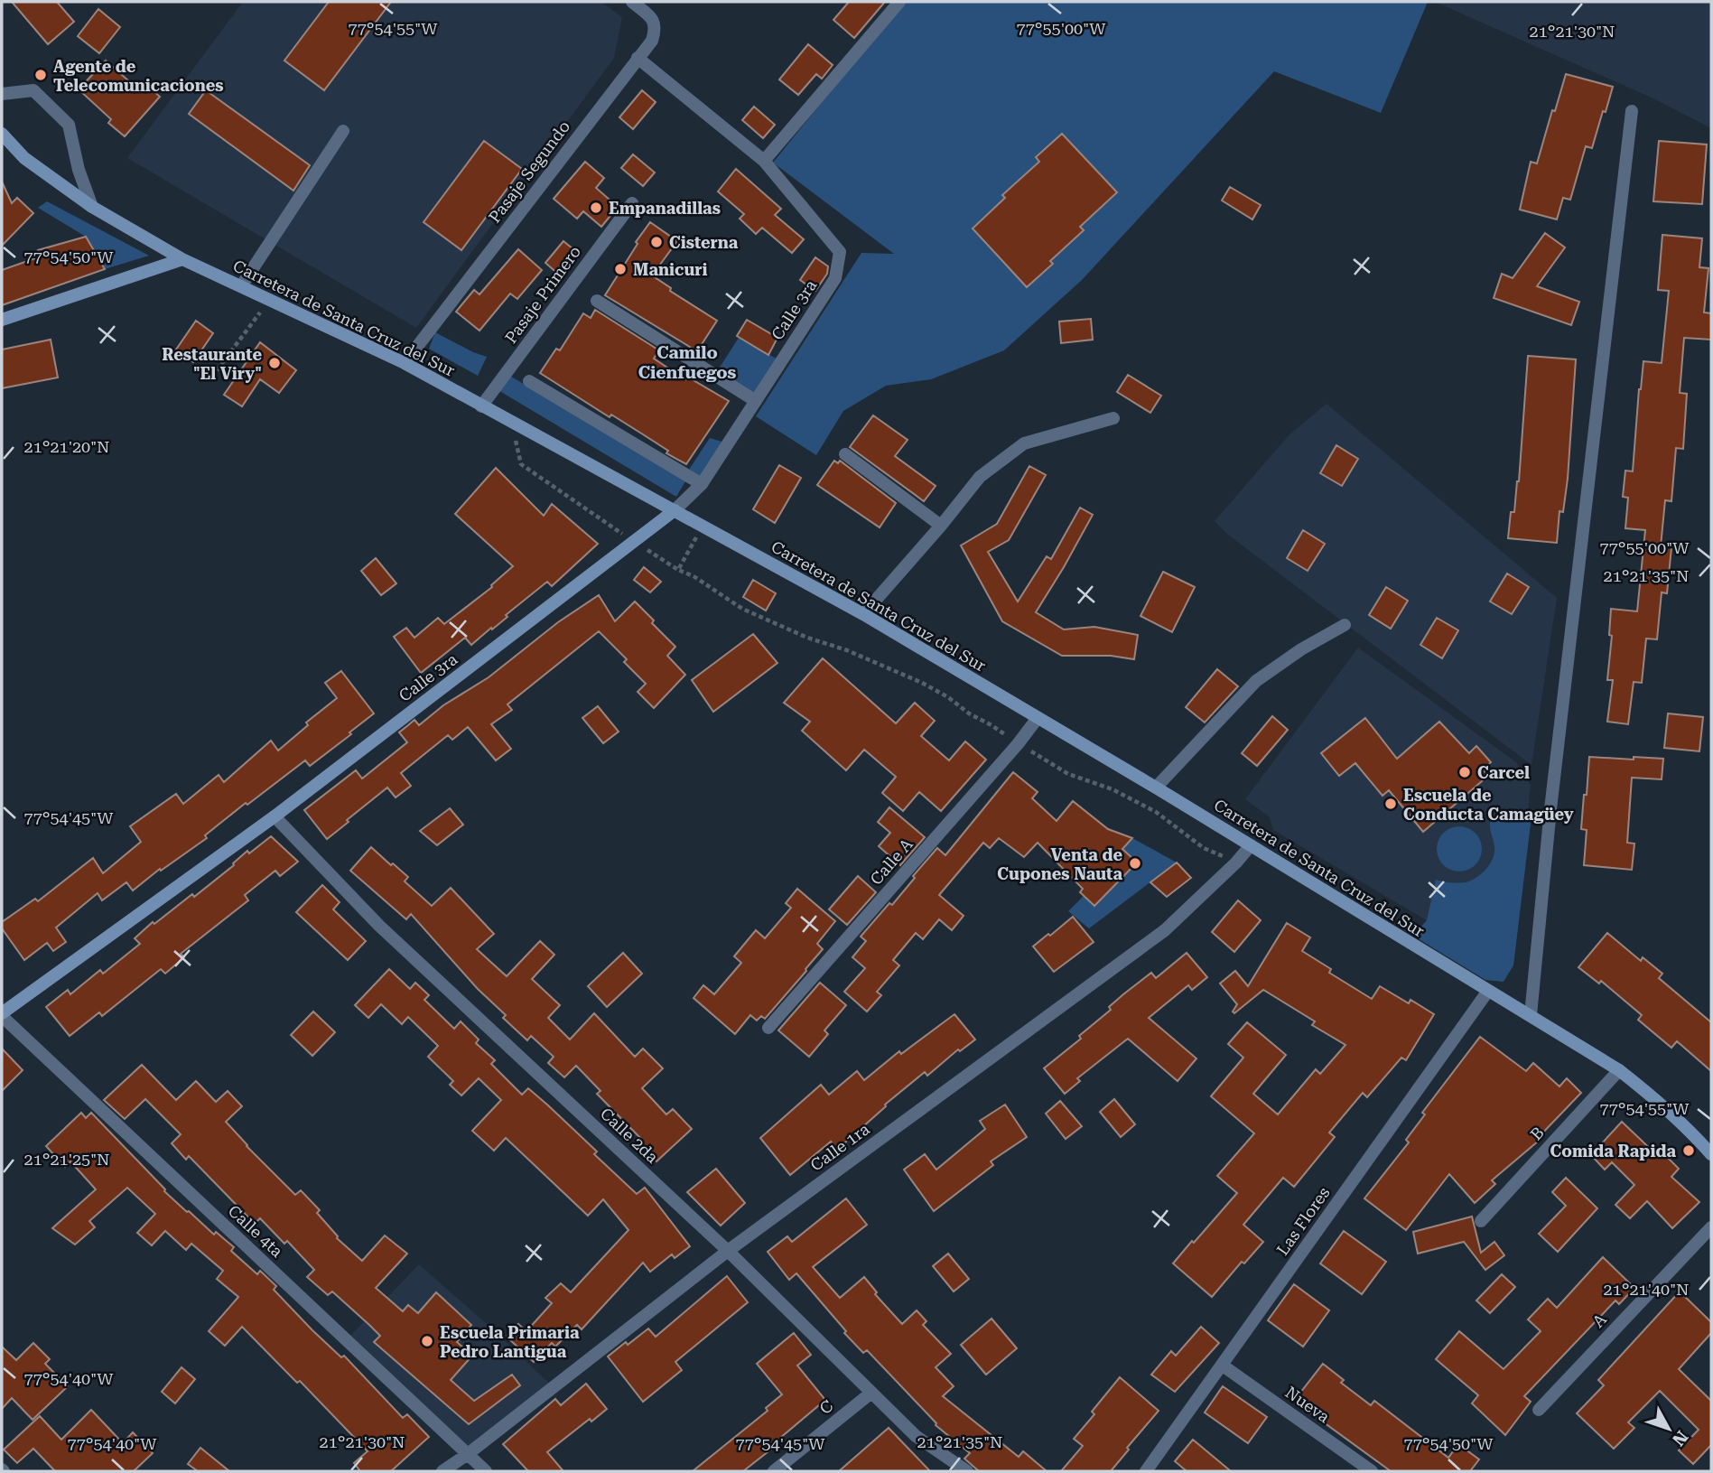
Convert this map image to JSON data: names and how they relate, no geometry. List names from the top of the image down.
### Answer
{
  "streets": {
    "main road": ["Calle 3ra", "Carretera de Santa Cruz del Sur"],
    "street": [
      "Pasaje Segundo",
      "Pasaje Primero",
      "Calle A",
      "B",
      "Calle 2da",
      "Calle 1ra",
      "Las Flores",
      "Calle 4ta",
      "A",
      "Nueva",
      "C"
    ]
  },
  "crossings": [
    ["Pasaje Segundo", "Carretera de Santa Cruz del Sur"],
    ["Pasaje Primero", "Carretera de Santa Cruz del Sur"],
    ["Calle 3ra", "Carretera de Santa Cruz del Sur"],
    ["Calle 3ra", "Calle 2da"],
    ["Calle 3ra", "Calle 4ta"],
    ["Carretera de Santa Cruz del Sur", "Calle A"],
    ["Carretera de Santa Cruz del Sur", "B"],
    ["Carretera de Santa Cruz del Sur", "Calle 1ra"],
    ["Carretera de Santa Cruz del Sur", "Las Flores"],
    ["Calle 2da", "Calle 1ra"],
    ["Calle 2da", "C"],
    ["Calle 1ra", "Calle 4ta"],
    ["Las Flores", "Nueva"]
  ],
  "districts": ["Camilo Cienfuegos"],
  "places": [
    "Agente de Telecomunicaciones",
    "Empanadillas",
    "Cisterna",
    "Manicuri",
    "Restaurante \"El Viry\"",
    "Carcel",
    "Escuela de Conducta Camagüey",
    "Venta de Cupones Nauta",
    "Comida Rapida",
    "Escuela Primaria Pedro Lantigua"
  ],
  "north": "bottom right",
  "coordinates": [
    "77°54'55\"W",
    "77°55'00\"W",
    "21°21'30\"N",
    "77°54'50\"W",
    "21°21'20\"N",
    "21°21'35\"N",
    "77°54'45\"W",
    "21°21'25\"N",
    "21°21'40\"N",
    "77°54'40\"W"
  ]
}
